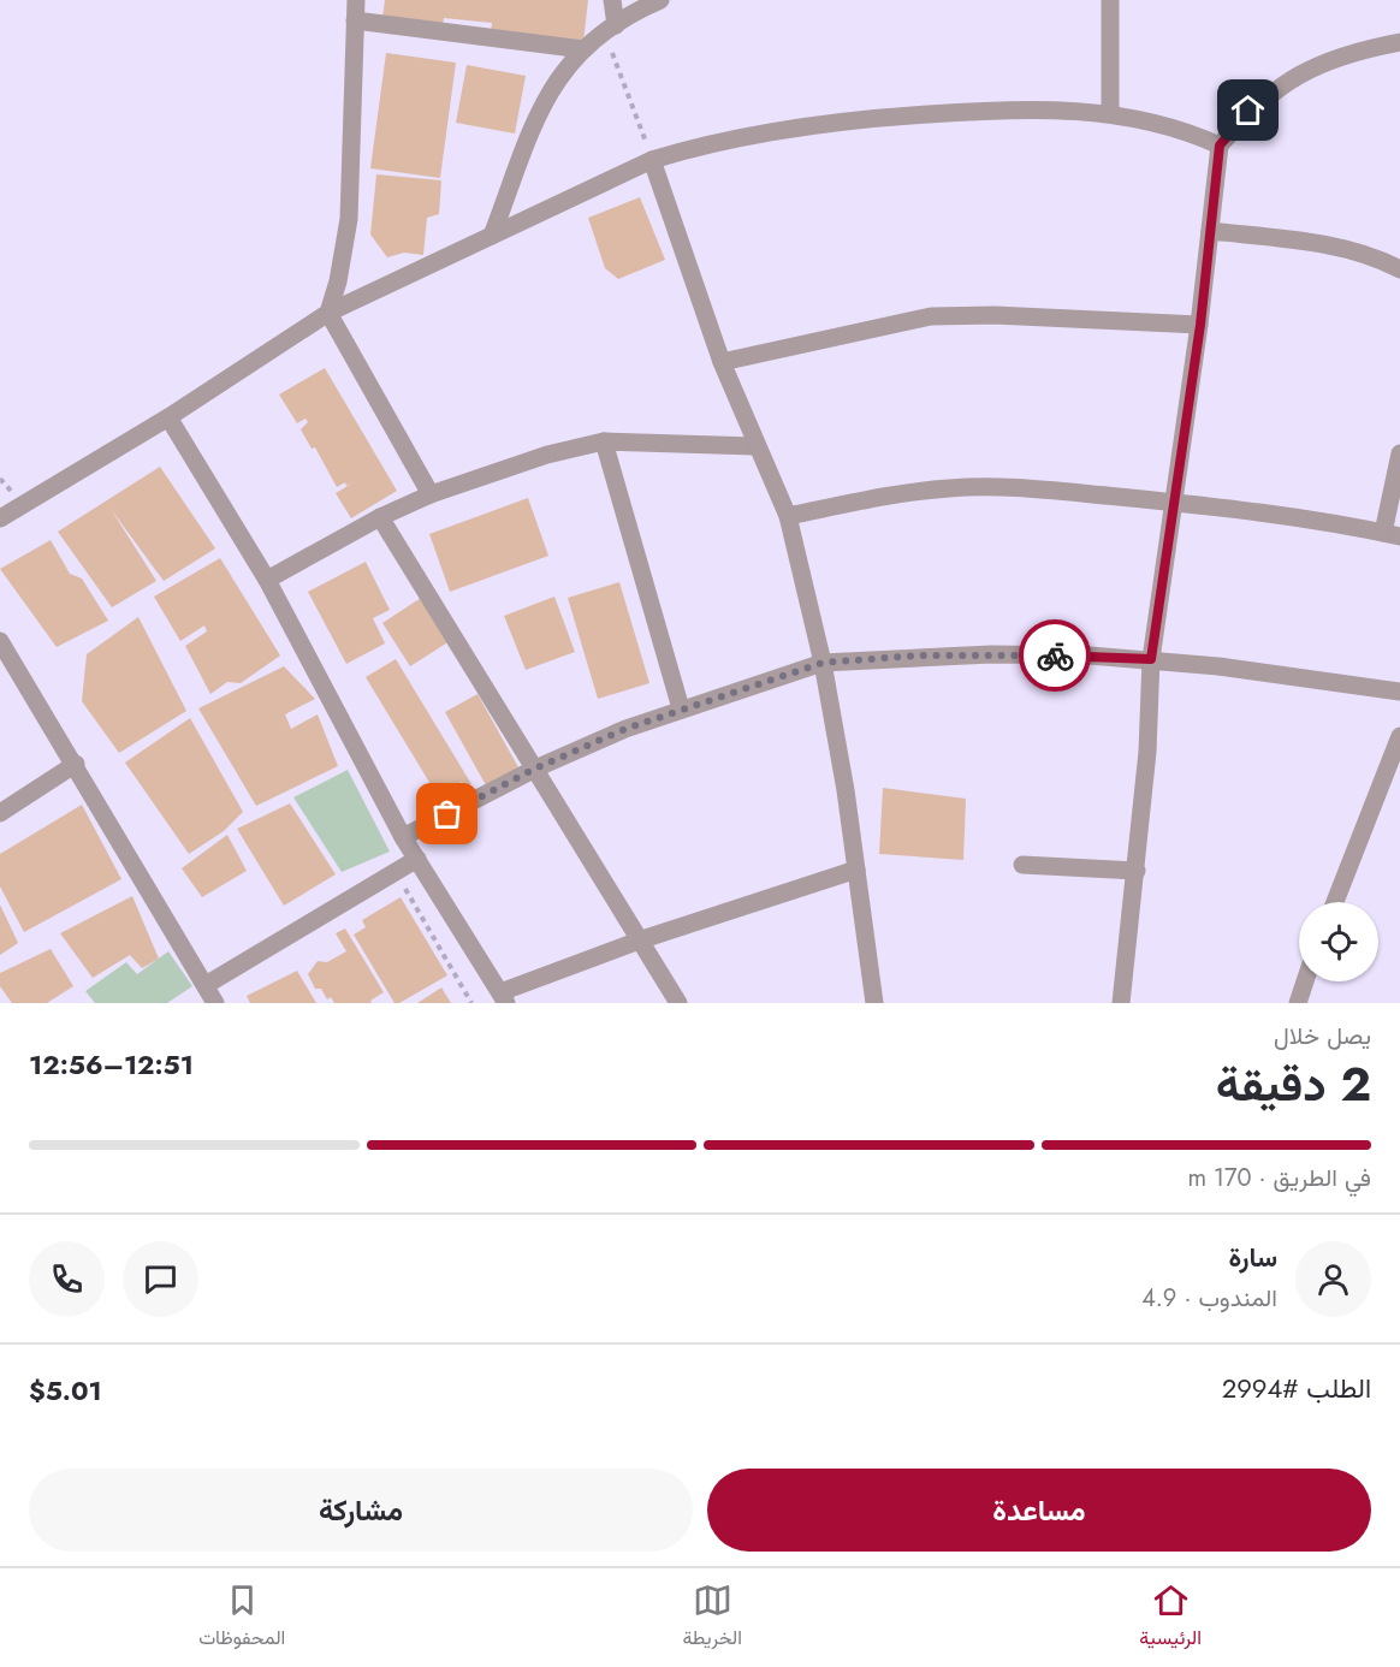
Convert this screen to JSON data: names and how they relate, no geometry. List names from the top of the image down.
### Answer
{
  "page": {
    "heading": ["2 دقيقة", "يصل خلال", "12:51–12:56"],
    "panel": [
      "سارة",
      "المندوب · 4.9",
      "الطلب #2994",
      "$5.01"
    ],
    "bar": "في الطريق · 170 m",
    "buttons": ["مساعدة", "مشاركة"],
    "tabs": ["الرئيسية", "الخريطة", "المحفوظات"]
  }
}
